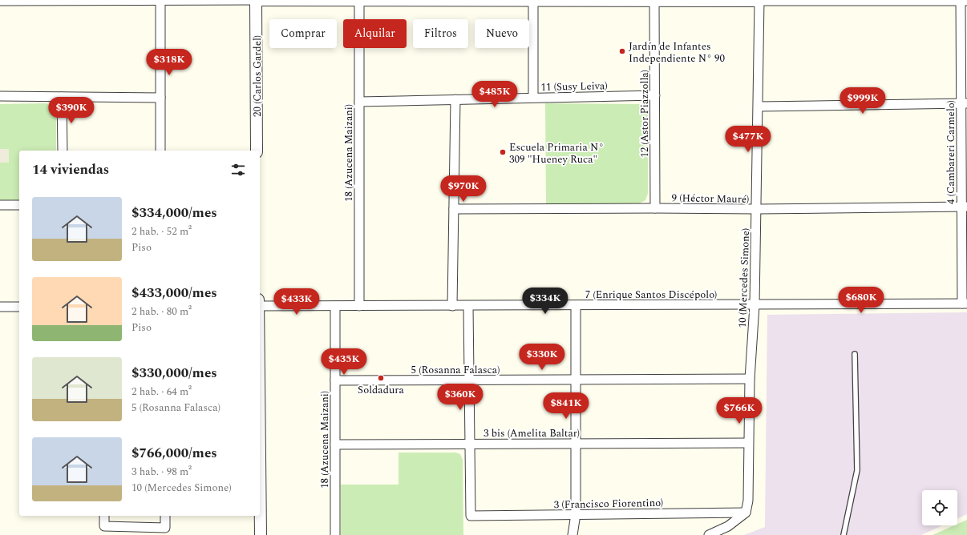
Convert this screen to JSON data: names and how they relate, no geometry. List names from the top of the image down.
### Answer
{
  "streets": {
    "street": [
      "20 (Carlos Gardel)",
      "11 (Susy Leiva)",
      "12 (Astor Piazzolla)",
      "4 (Cambareri Carmelo)",
      "18 (Azucena Maizani)",
      "9 (Héctor Mauré)",
      "10 (Mercedes Simone)",
      "7 (Enrique Santos Discépolo)",
      "5 (Rosanna Falasca)",
      "3 bis (Amelita Baltar)",
      "3 (Francisco Fiorentino)"
    ]
  },
  "crossings": [
    ["11 (Susy Leiva)", "12 (Astor Piazzolla)"],
    ["11 (Susy Leiva)", "18 (Azucena Maizani)"],
    ["12 (Astor Piazzolla)", "9 (Héctor Mauré)"],
    ["4 (Cambareri Carmelo)", "9 (Héctor Mauré)"],
    ["4 (Cambareri Carmelo)", "7 (Enrique Santos Discépolo)"],
    ["18 (Azucena Maizani)", "7 (Enrique Santos Discépolo)"],
    ["18 (Azucena Maizani)", "5 (Rosanna Falasca)"],
    ["18 (Azucena Maizani)", "3 bis (Amelita Baltar)"],
    ["9 (Héctor Mauré)", "10 (Mercedes Simone)"],
    ["10 (Mercedes Simone)", "7 (Enrique Santos Discépolo)"],
    ["10 (Mercedes Simone)", "5 (Rosanna Falasca)"],
    ["10 (Mercedes Simone)", "3 bis (Amelita Baltar)"],
    ["10 (Mercedes Simone)", "3 (Francisco Fiorentino)"],
    ["3 bis (Amelita Baltar)", "3 (Francisco Fiorentino)"]
  ],
  "places": ["Jardín de Infantes Independiente N° 90", "Escuela Primaria N° 309 \"Hueney Ruca\"", "Soldadura"],
  "page": {
    "chip": [
      "Comprar",
      "Alquilar",
      "Filtros",
      "Nuevo"
    ],
    "price": [
      "$318K",
      "$485K",
      "$999K",
      "$390K",
      "$477K",
      "$970K",
      "$680K",
      "$334K",
      "$433K",
      "$330K",
      "$435K",
      "$360K",
      "$841K",
      "$766K"
    ],
    "heading": "14 viviendas",
    "list": [
      {
        "name": "$334,000/mes",
        "note": "2 hab. · 52 m² · Piso"
      },
      {
        "name": "$433,000/mes",
        "note": "2 hab. · 80 m² · Piso"
      },
      {
        "name": "$330,000/mes",
        "note": "2 hab. · 64 m² · 5 (Rosanna Falasca)"
      },
      {
        "name": "$766,000/mes",
        "note": "3 hab. · 98 m² · 10 (Mercedes Simone)"
      }
    ]
  }
}
